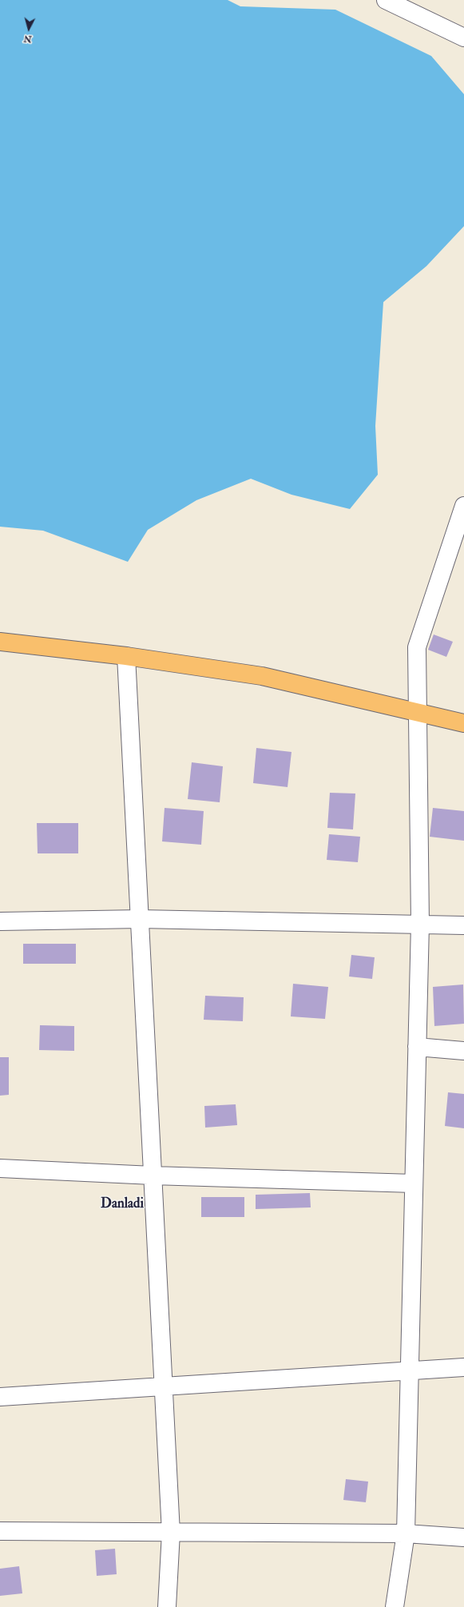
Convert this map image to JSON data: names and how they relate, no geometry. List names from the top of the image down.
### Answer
{
  "districts": ["Danladi"],
  "north": "bottom"
}
